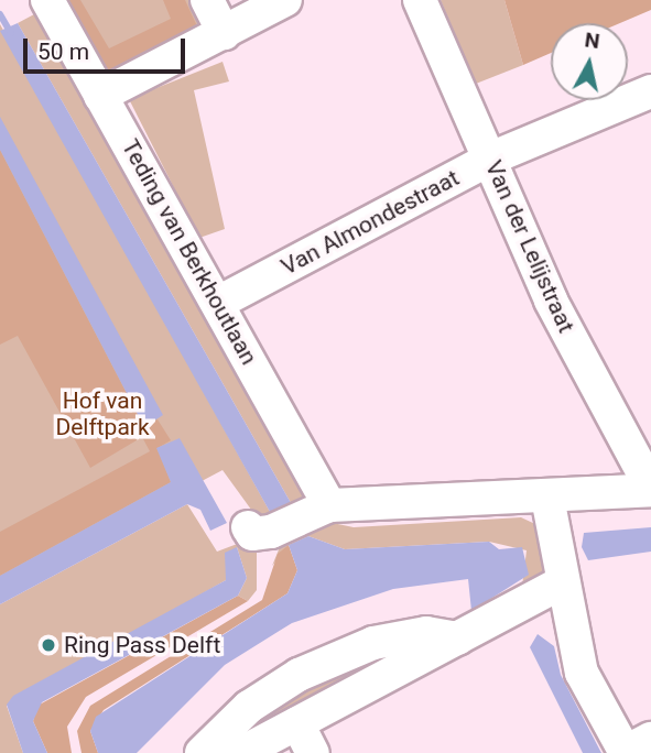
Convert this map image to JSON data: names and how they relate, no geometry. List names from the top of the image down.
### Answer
{
  "streets": {
    "street": ["Van Almondestraat", "Van der Lelijstraat", "Teding van Berkhoutlaan"]
  },
  "crossings": [
    ["Van Almondestraat", "Van der Lelijstraat"],
    ["Van Almondestraat", "Teding van Berkhoutlaan"]
  ],
  "parks": ["Hof van Delftpark"],
  "places": ["Ring Pass Delft"],
  "scale_bar": "50 m",
  "north": "top"
}
